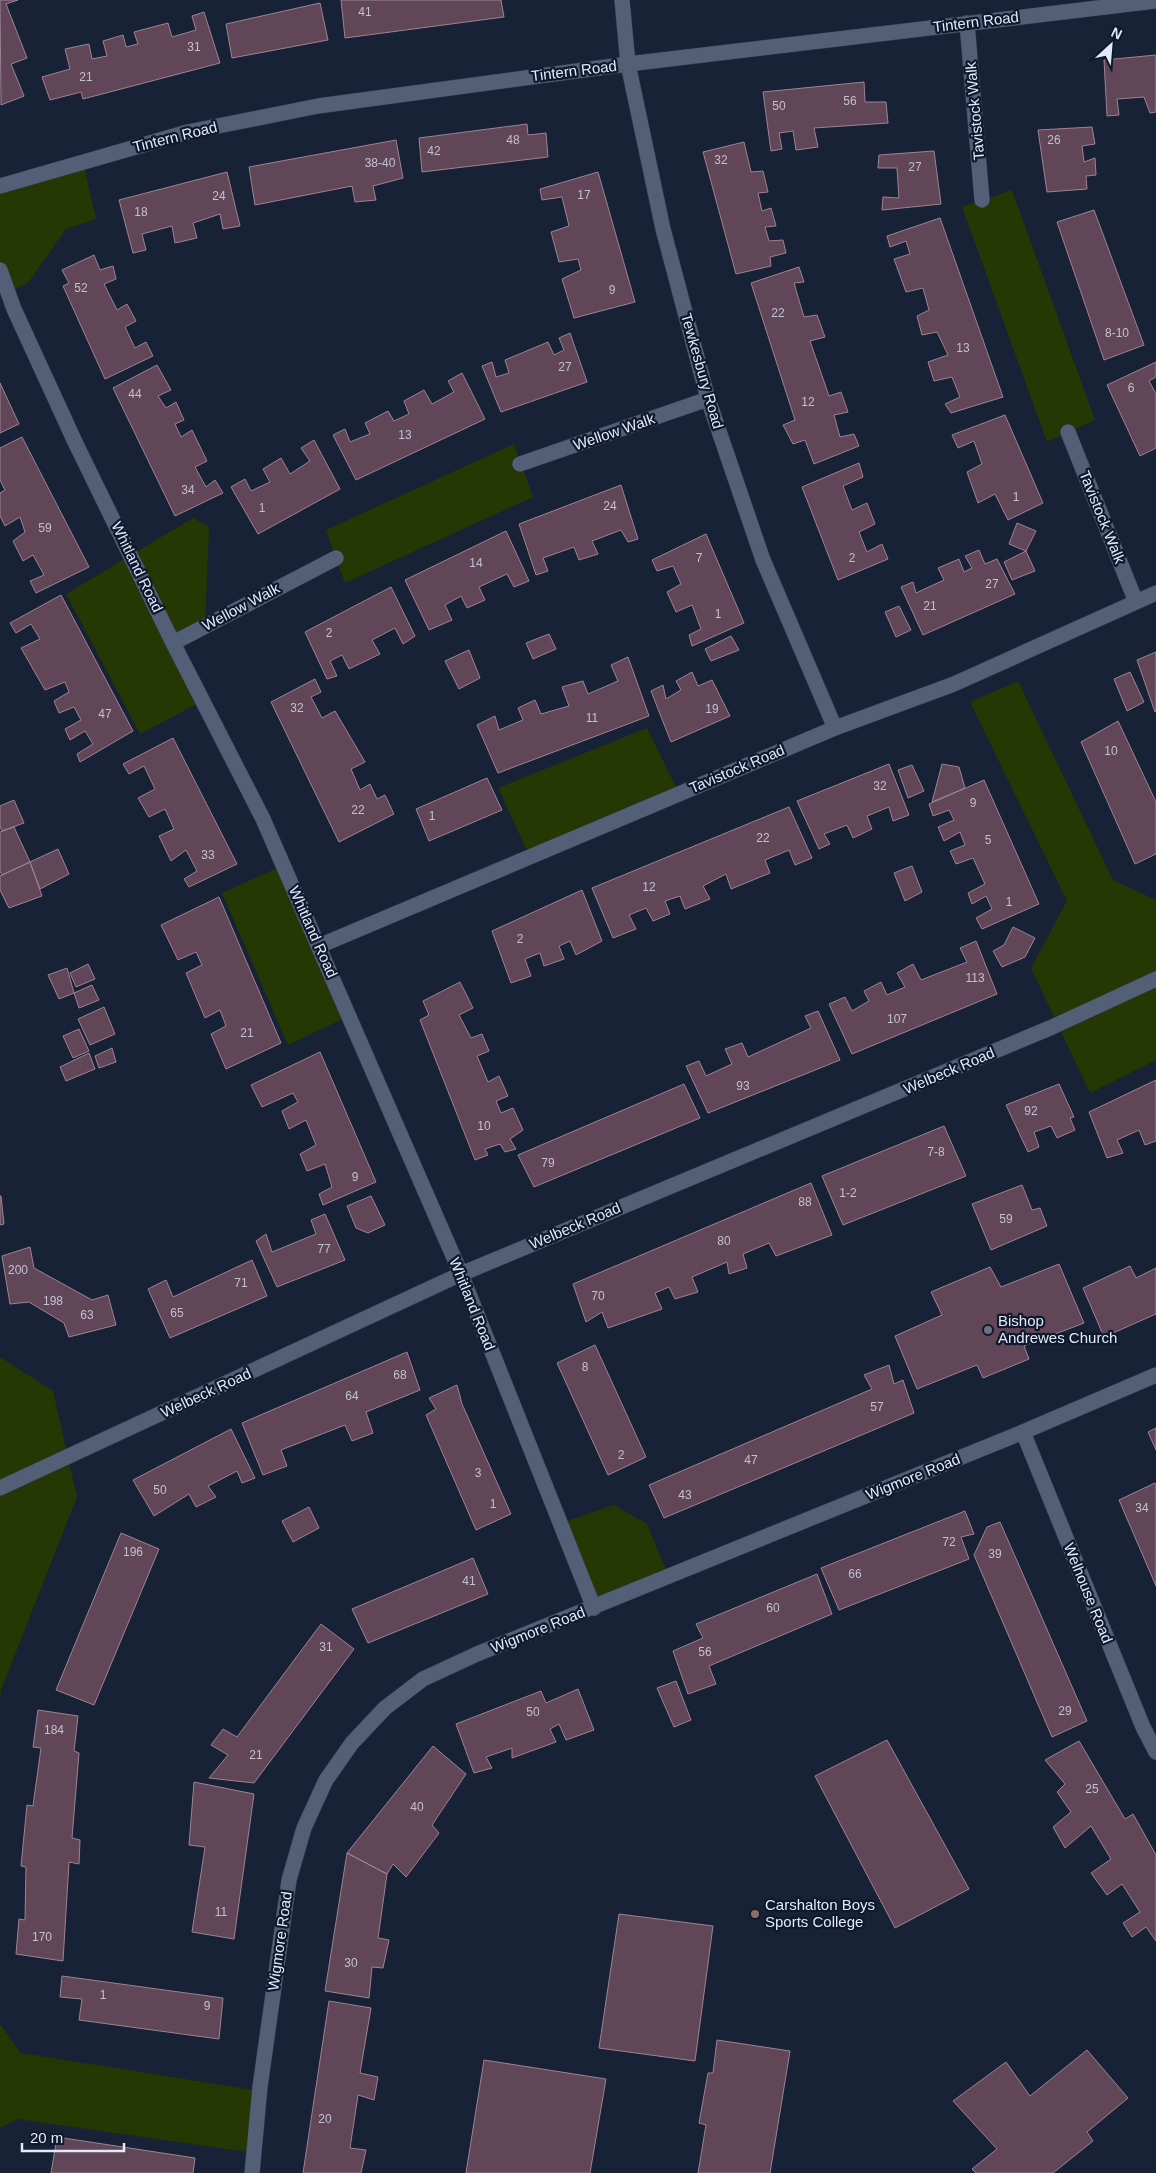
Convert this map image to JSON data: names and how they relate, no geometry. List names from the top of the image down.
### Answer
{
  "streets": {
    "street": [
      "Tintern Road",
      "Tavistock Walk",
      "Tewkesbury Road",
      "Wellow Walk",
      "Whitland Road",
      "Tavistock Road",
      "Welbeck Road",
      "Wigmore Road",
      "Welhouse Road"
    ]
  },
  "crossings": [
    ["Tintern Road", "Tavistock Walk"],
    ["Tintern Road", "Tewkesbury Road"],
    ["Tavistock Walk", "Tavistock Road"],
    ["Tewkesbury Road", "Wellow Walk"],
    ["Tewkesbury Road", "Tavistock Road"],
    ["Wellow Walk", "Whitland Road"],
    ["Whitland Road", "Tavistock Road"],
    ["Whitland Road", "Welbeck Road"],
    ["Whitland Road", "Wigmore Road"],
    ["Wigmore Road", "Welhouse Road"]
  ],
  "places": ["Bishop Andrewes Church", "Carshalton Boys Sports College"],
  "house_numbers": [
    "41",
    "31",
    "21",
    "56",
    "50",
    "48",
    "26",
    "42",
    "32",
    "38-40",
    "27",
    "17",
    "24",
    "18",
    "52",
    "9",
    "22",
    "8-10",
    "13",
    "27",
    "6",
    "44",
    "12",
    "13",
    "34",
    "1",
    "24",
    "1",
    "59",
    "7",
    "2",
    "14",
    "27",
    "21",
    "1",
    "2",
    "32",
    "19",
    "47",
    "11",
    "10",
    "32",
    "9",
    "22",
    "1",
    "22",
    "5",
    "33",
    "12",
    "1",
    "2",
    "113",
    "107",
    "21",
    "93",
    "92",
    "10",
    "7-8",
    "79",
    "9",
    "1-2",
    "88",
    "59",
    "80",
    "77",
    "200",
    "71",
    "70",
    "198",
    "65",
    "63",
    "8",
    "68",
    "64",
    "57",
    "2",
    "47",
    "3",
    "50",
    "43",
    "1",
    "34",
    "72",
    "196",
    "39",
    "66",
    "41",
    "60",
    "31",
    "56",
    "29",
    "50",
    "184",
    "21",
    "25",
    "40",
    "11",
    "170",
    "30",
    "1",
    "9",
    "20"
  ],
  "scale_bar": "20 m",
  "north": "top right"
}
